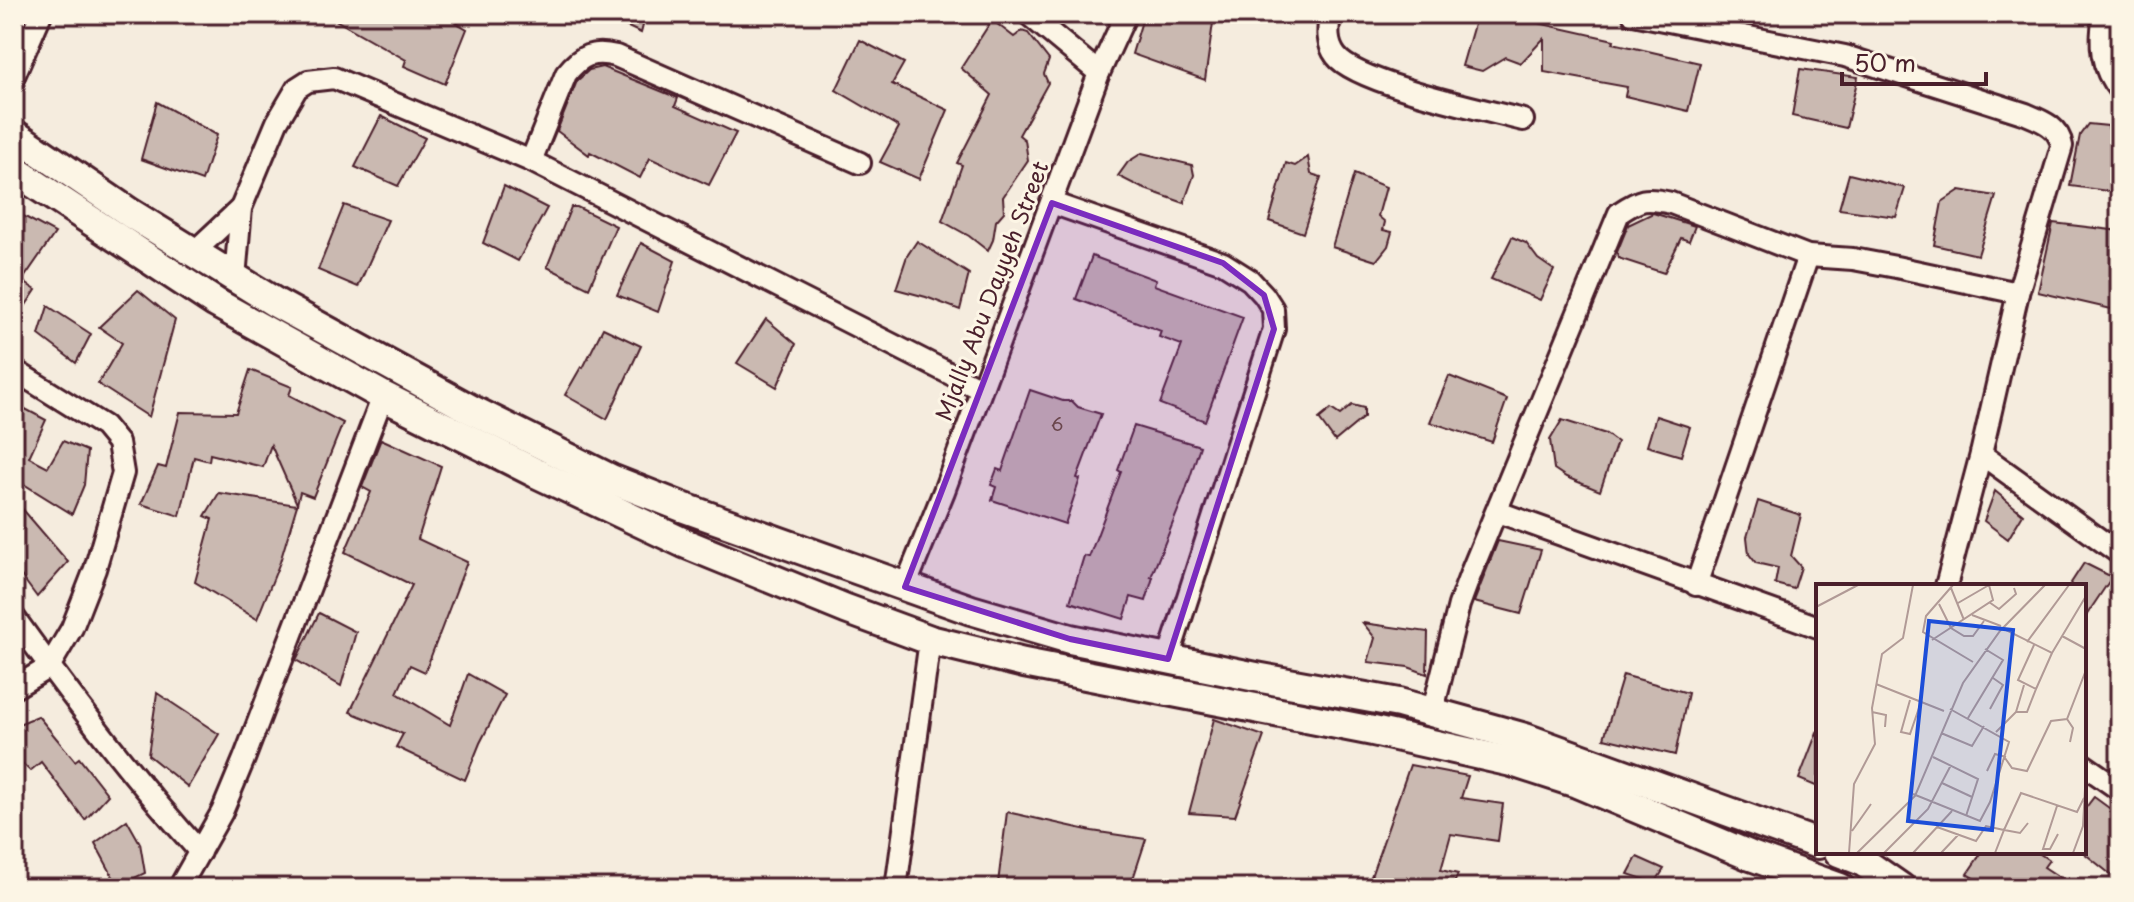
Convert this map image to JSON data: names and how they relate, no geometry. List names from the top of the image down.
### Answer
{
  "streets": {
    "street": ["Mjally Abu Dayyeh Street"]
  },
  "house_numbers": ["6"],
  "scale_bar": "50 m"
}
